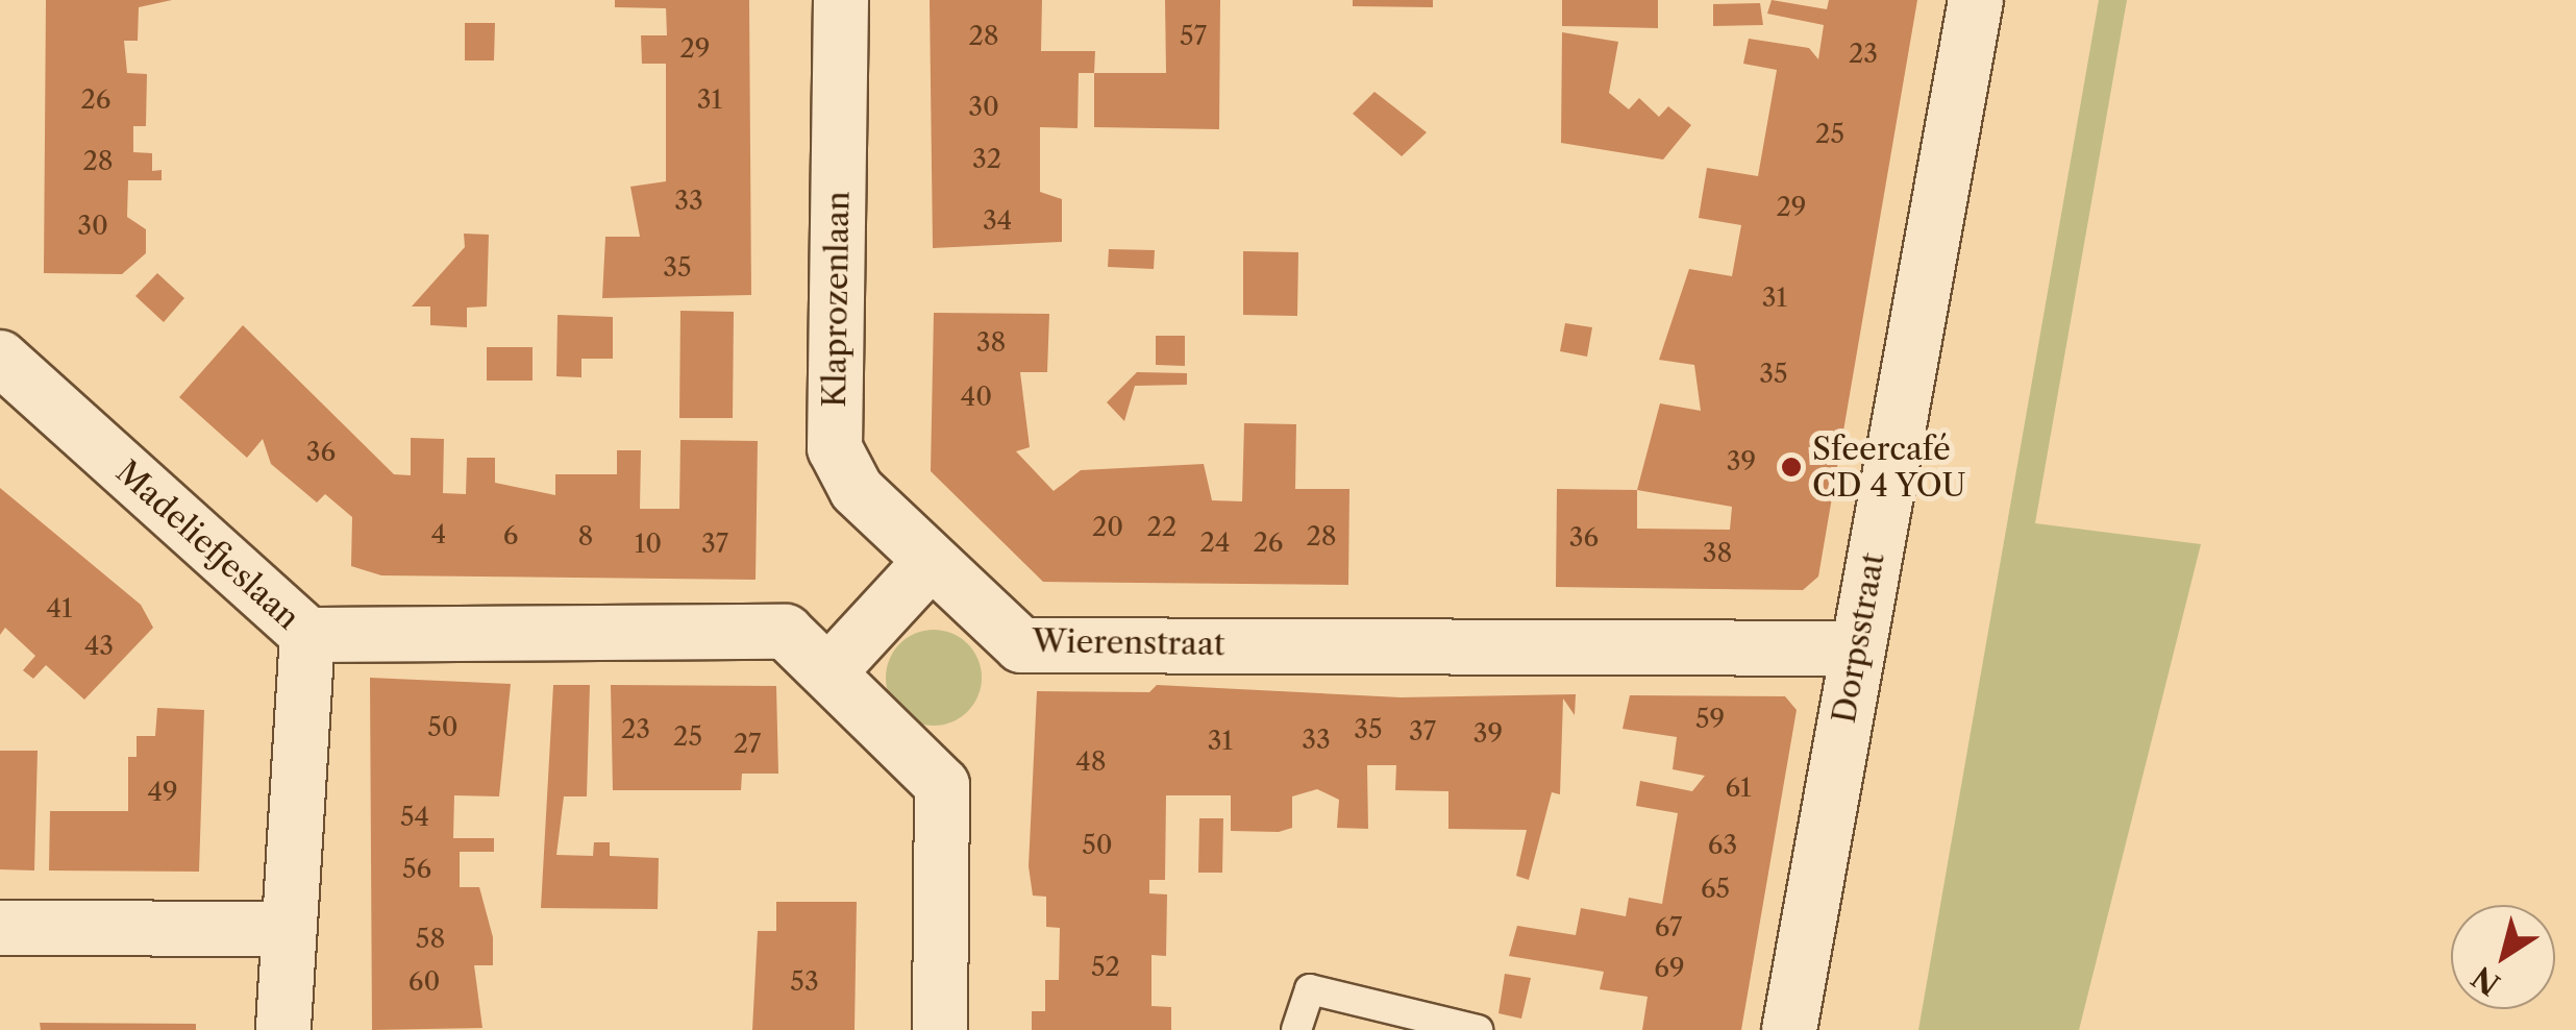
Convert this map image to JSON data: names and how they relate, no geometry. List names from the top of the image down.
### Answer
{
  "streets": {
    "street": [
      "Klaprozenlaan",
      "Madeliefjeslaan",
      "Dorpsstraat",
      "Wierenstraat"
    ]
  },
  "crossings": [
    ["Klaprozenlaan", "Wierenstraat"],
    ["Dorpsstraat", "Wierenstraat"]
  ],
  "places": ["Sfeercafé CD 4 YOU"],
  "house_numbers": [
    "28",
    "57",
    "29",
    "23",
    "26",
    "31",
    "30",
    "25",
    "32",
    "28",
    "33",
    "29",
    "34",
    "30",
    "35",
    "31",
    "38",
    "35",
    "40",
    "36",
    "39",
    "20",
    "22",
    "4",
    "6",
    "8",
    "28",
    "36",
    "24",
    "26",
    "10",
    "37",
    "38",
    "41",
    "43",
    "59",
    "50",
    "23",
    "35",
    "37",
    "39",
    "25",
    "33",
    "31",
    "27",
    "48",
    "61",
    "49",
    "54",
    "50",
    "63",
    "56",
    "65",
    "67",
    "58",
    "52",
    "69",
    "60",
    "53"
  ],
  "north": "bottom left"
}
